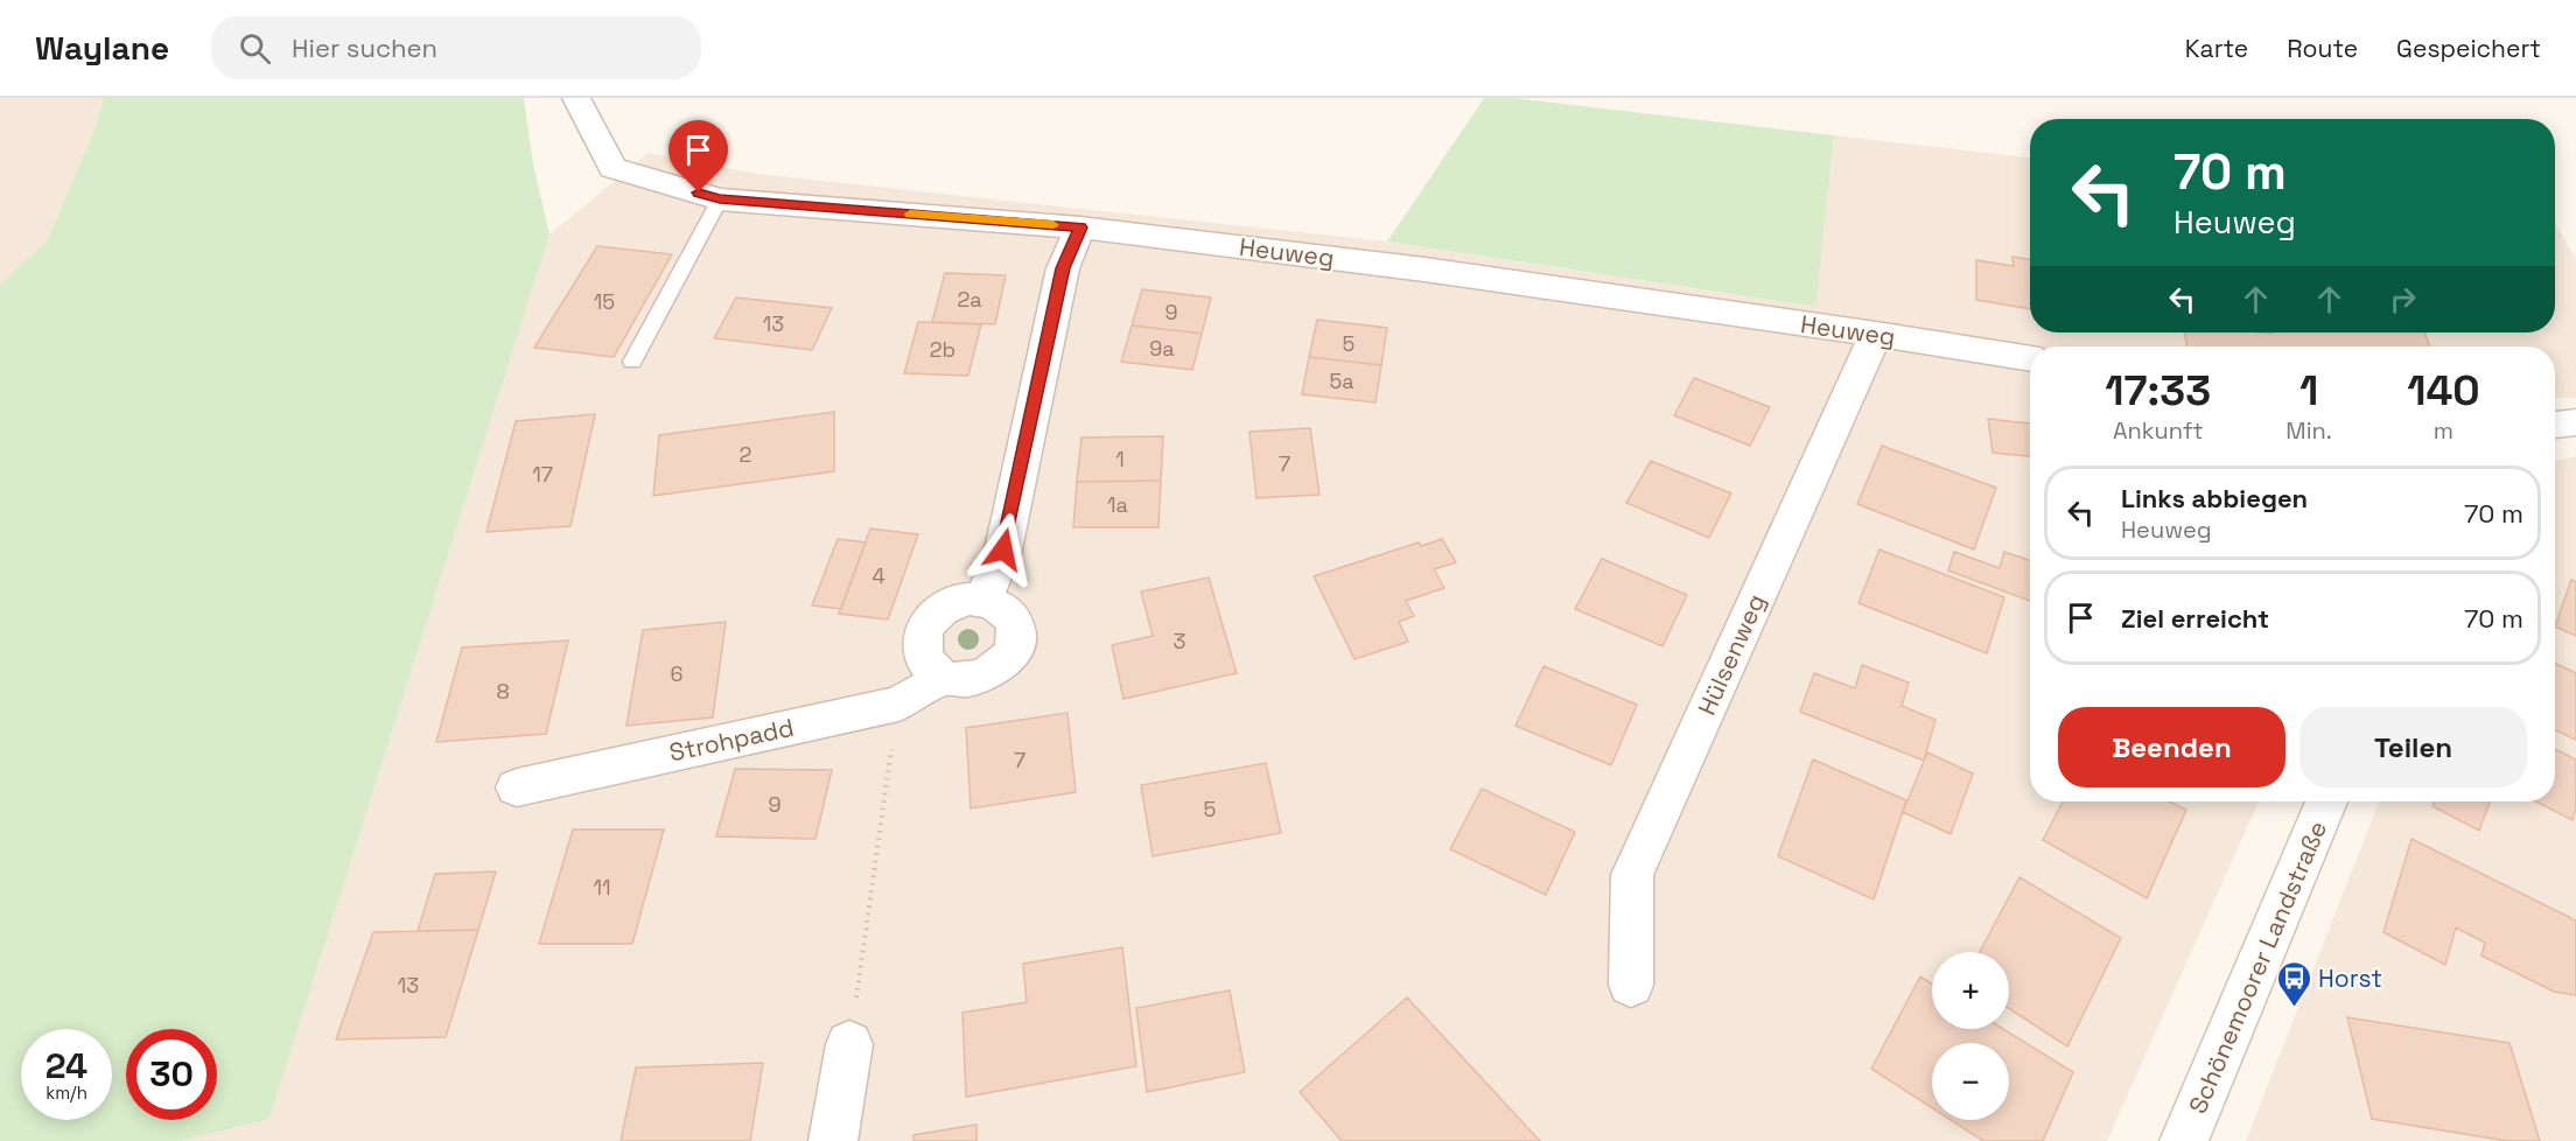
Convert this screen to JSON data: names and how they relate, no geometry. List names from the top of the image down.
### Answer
{
  "streets": {
    "street": [
      "Heuweg",
      "Hülsenweg",
      "Strohpadd",
      "Schönemoorer Landstraße"
    ]
  },
  "crossings": [
    ["Heuweg", "Hülsenweg"]
  ],
  "places": {
    "bus stop": ["Horst"]
  },
  "house_numbers": [
    "2a",
    "15",
    "9",
    "13",
    "5",
    "9a",
    "2b",
    "5a",
    "2",
    "1",
    "7",
    "17",
    "1a",
    "4",
    "3",
    "6",
    "8",
    "7",
    "9",
    "5",
    "11",
    "13"
  ],
  "page": {
    "header": "Waylane",
    "search": "Hier suchen",
    "nav": ["Karte", "Route", "Gespeichert"],
    "turn": ["70 m", "Heuweg"],
    "eta": [
      "17:33",
      "Ankunft",
      "1",
      "Min.",
      "140",
      "m"
    ],
    "list": [
      {
        "name": "Links abbiegen",
        "note": "Heuweg",
        "value": "70 m"
      },
      {
        "name": "Ziel erreicht",
        "value": "70 m"
      }
    ],
    "buttons": ["Beenden", "Teilen"],
    "map_buttons": ["+", "−"],
    "speed": "24 km/h",
    "limit": "30"
  }
}
